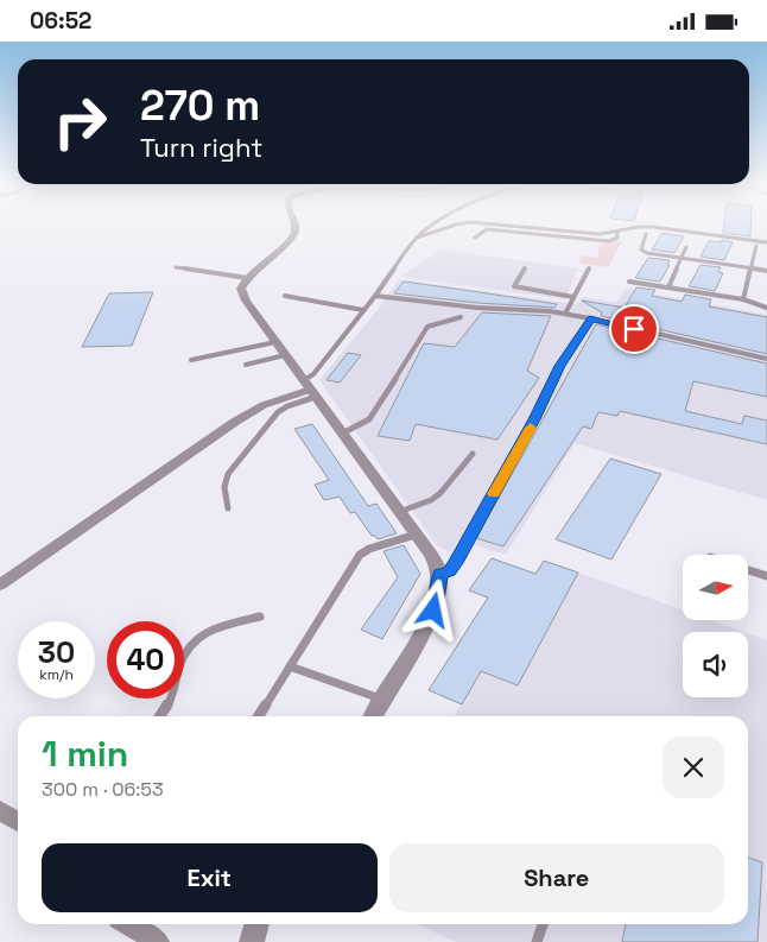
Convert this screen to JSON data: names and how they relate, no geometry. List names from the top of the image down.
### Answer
{
  "north": "right",
  "page": {
    "status": "06:52",
    "turn": ["270 m", "Turn right"],
    "speed": "30 km/h",
    "limit": "40",
    "heading": ["1 min", "300 m · 06:53"],
    "buttons": ["Exit", "Share"]
  }
}
